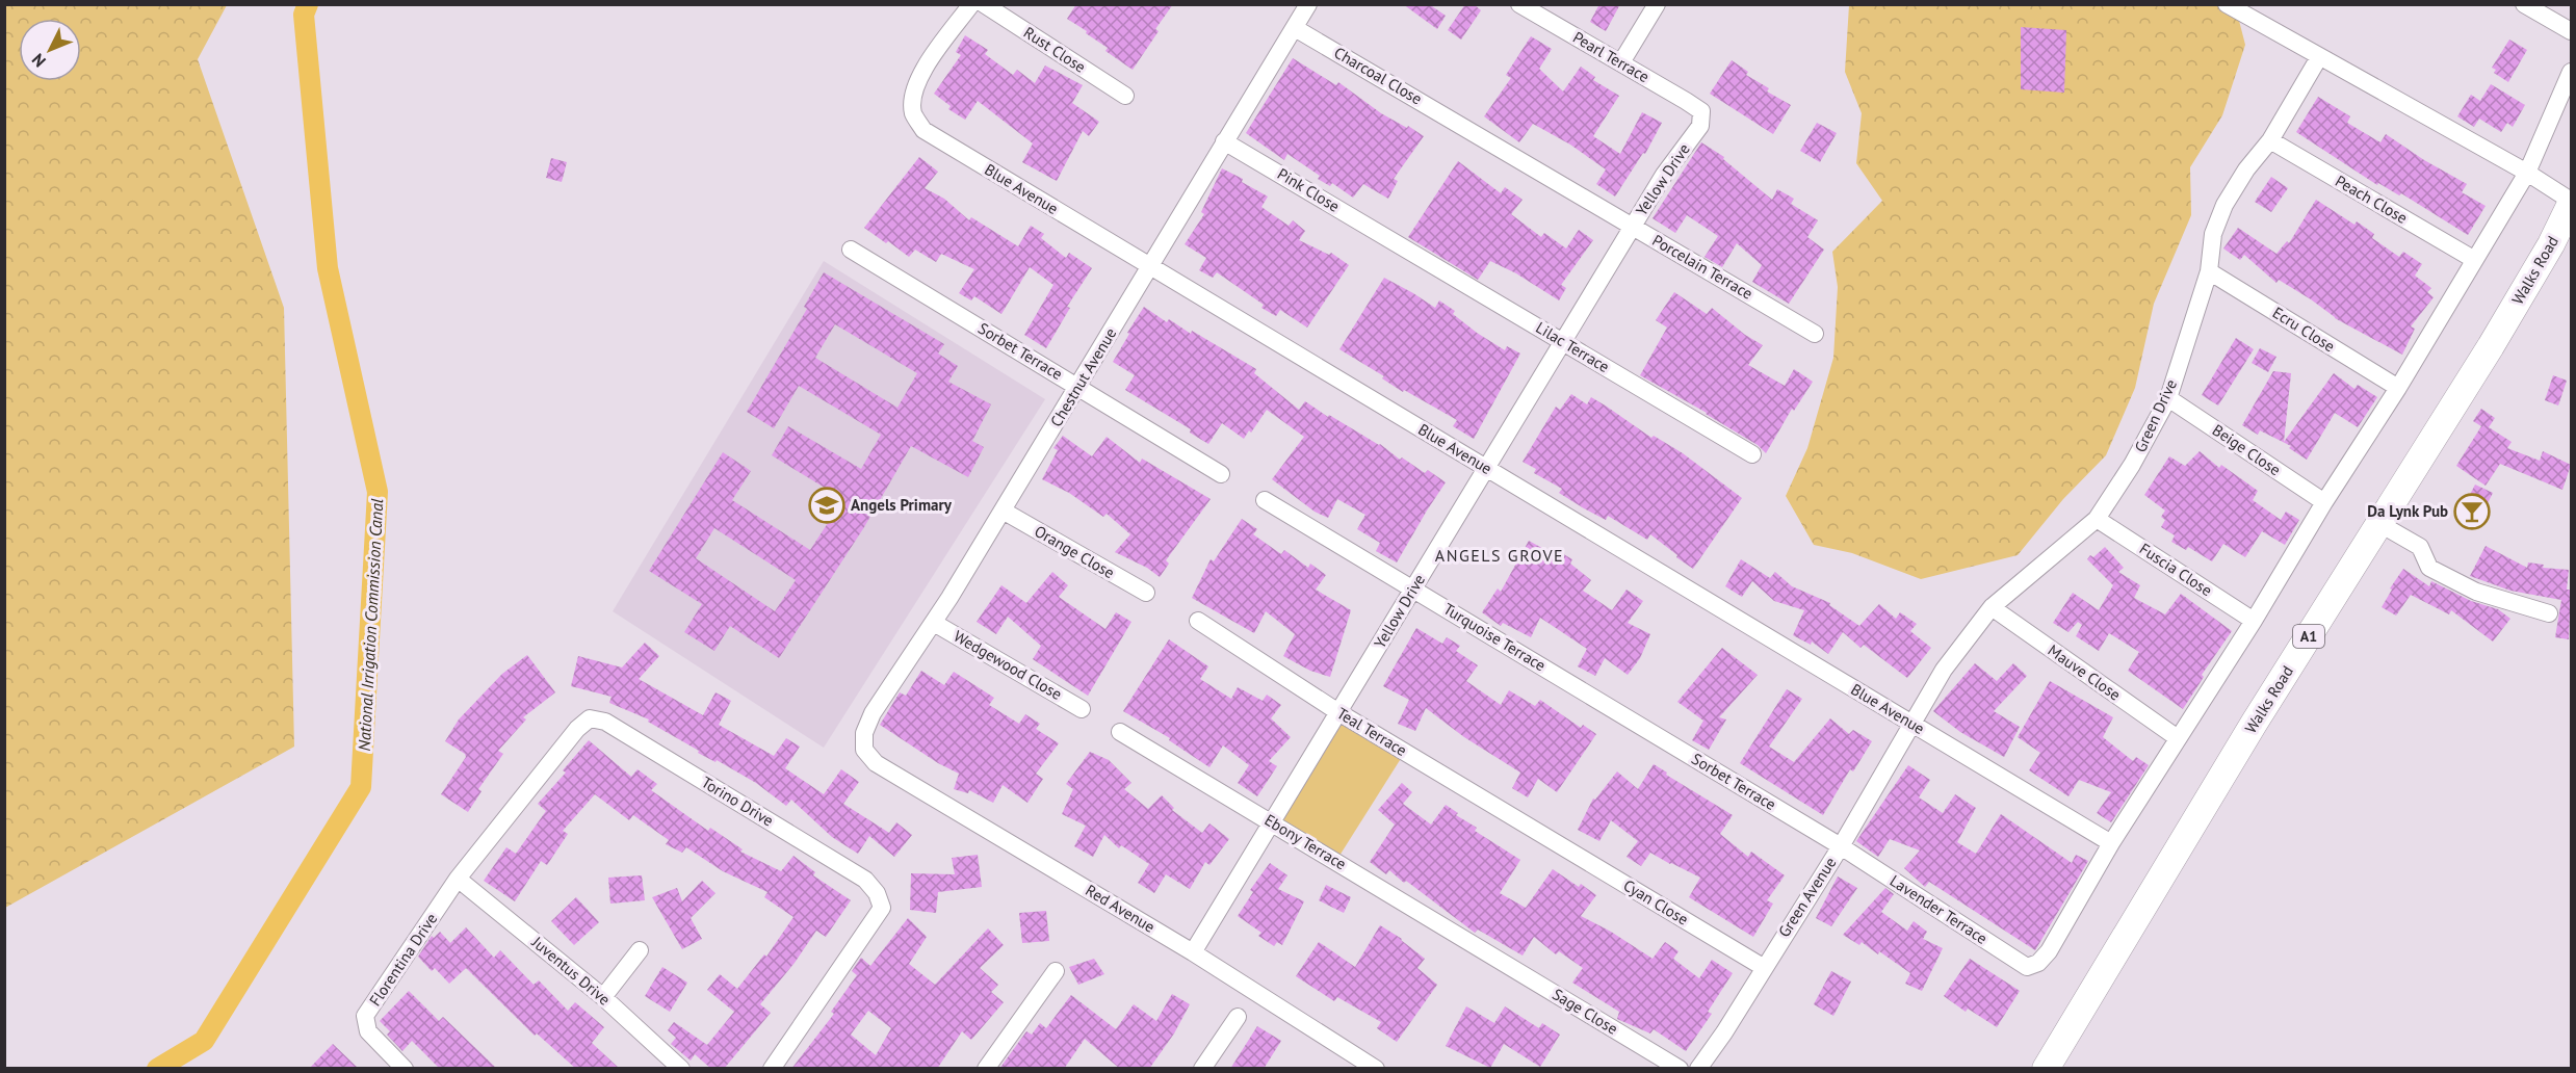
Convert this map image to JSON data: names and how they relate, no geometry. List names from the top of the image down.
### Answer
{
  "streets": {
    "main road": ["Walks Road", "A1"],
    "street": [
      "Rust Close",
      "Pearl Terrace",
      "Charcoal Close",
      "Yellow Drive",
      "Blue Avenue",
      "Pink Close",
      "Peach Close",
      "Porcelain Terrace",
      "Ecru Close",
      "Lilac Terrace",
      "Sorbet Terrace",
      "Chestnut Avenue",
      "Green Drive",
      "Beige Close",
      "Orange Close",
      "Fuscia Close",
      "Turquoise Terrace",
      "Wedgewood Close",
      "Mauve Close",
      "Teal Terrace",
      "Torino Drive",
      "Ebony Terrace",
      "Green Avenue",
      "Cyan Close",
      "Red Avenue",
      "Lavender Terrace",
      "Florentina Drive",
      "Juventus Drive",
      "Sage Close"
    ]
  },
  "crossings": [
    ["Pearl Terrace", "Yellow Drive"],
    ["Charcoal Close", "Porcelain Terrace"],
    ["Charcoal Close", "Chestnut Avenue"],
    ["Yellow Drive", "Blue Avenue"],
    ["Yellow Drive", "Porcelain Terrace"],
    ["Yellow Drive", "Lilac Terrace"],
    ["Yellow Drive", "Turquoise Terrace"],
    ["Yellow Drive", "Teal Terrace"],
    ["Yellow Drive", "Ebony Terrace"],
    ["Yellow Drive", "Red Avenue"],
    ["Blue Avenue", "Chestnut Avenue"],
    ["Blue Avenue", "Green Drive"],
    ["Blue Avenue", "Green Avenue"],
    ["Blue Avenue", "Lavender Terrace"],
    ["Pink Close", "Lilac Terrace"],
    ["Pink Close", "Chestnut Avenue"],
    ["Peach Close", "Green Drive"],
    ["Ecru Close", "Green Drive"],
    ["Sorbet Terrace", "Chestnut Avenue"],
    ["Sorbet Terrace", "Turquoise Terrace"],
    ["Sorbet Terrace", "Green Avenue"],
    ["Sorbet Terrace", "Lavender Terrace"],
    ["Chestnut Avenue", "Orange Close"],
    ["Chestnut Avenue", "Wedgewood Close"],
    ["Chestnut Avenue", "Red Avenue"],
    ["Green Drive", "Beige Close"],
    ["Green Drive", "Fuscia Close"],
    ["Green Drive", "Mauve Close"],
    ["Green Drive", "Green Avenue"],
    ["Teal Terrace", "Cyan Close"],
    ["Torino Drive", "Florentina Drive"],
    ["Torino Drive", "Juventus Drive"],
    ["Ebony Terrace", "Sage Close"],
    ["Green Avenue", "Cyan Close"],
    ["Green Avenue", "Lavender Terrace"],
    ["Florentina Drive", "Juventus Drive"]
  ],
  "districts": ["ANGELS GROVE"],
  "water": ["National Irrigation Commission Canal"],
  "places": {
    "school or university": ["Angels Primary"],
    "bar": ["Da Lynk Pub"]
  },
  "north": "bottom left"
}
